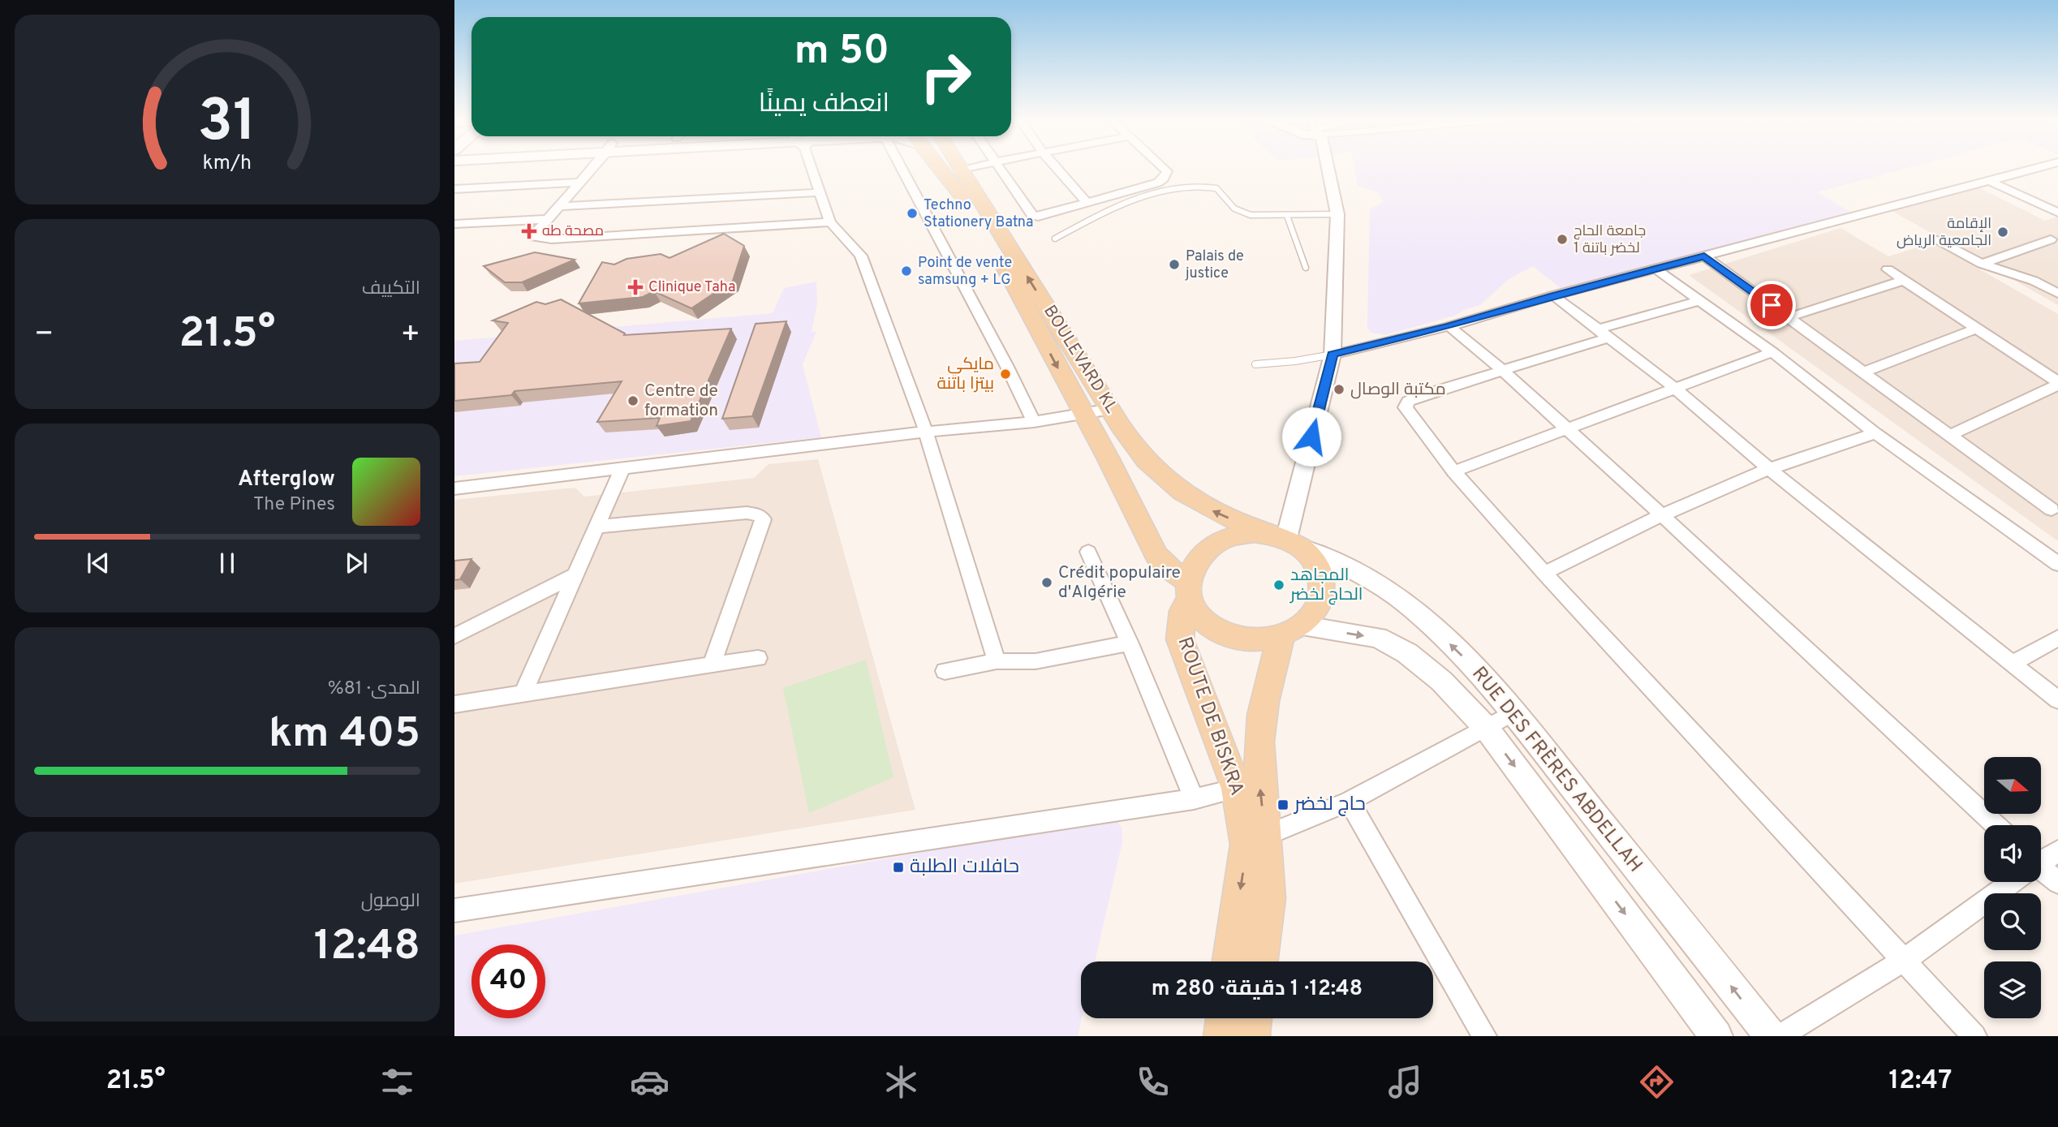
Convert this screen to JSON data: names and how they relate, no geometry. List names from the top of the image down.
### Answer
{
  "streets": {
    "main road": ["BOULEVARD KL", "ROUTE DE BISKRA", "RUE DES FRÈRES ABDELLAH"]
  },
  "crossings": [
    ["BOULEVARD KL", "ROUTE DE BISKRA"],
    ["BOULEVARD KL", "RUE DES FRÈRES ABDELLAH"],
    ["ROUTE DE BISKRA", "RUE DES FRÈRES ABDELLAH"]
  ],
  "places": {
    "other": [
      "Techno Stationery Batna",
      "الإقامة الجامعية الرياض",
      "جامعة الحاج لخضر باتنة 1",
      "Palais de justice",
      "Point de vente samsung + LG",
      "مايكي بيتزا باتنة",
      "مكتبة الوصال",
      "Centre de formation",
      "Crédit populaire d'Algérie",
      "المجاهد الحاج لخضر"
    ],
    "health": ["مصحة طه", "Clinique Taha"],
    "transit": ["حاج لخضر", "حافلات الطلبة"]
  },
  "north": "right",
  "page": {
    "turn": ["50 m", "انعطف يمينًا"],
    "tile": [
      "التكييف",
      ["المدى · 81%", "405 km"],
      ["الوصول", "12:48"]
    ],
    "heat": ["−", "21.5°", "+"],
    "song": ["Afterglow", "The Pines"],
    "limit": "40",
    "trip": "12:48 · 1 دقيقة · 280 m",
    "tabs": ["12:47", "21.5°"],
    "gauge": ["31", "km/h"]
  }
}
